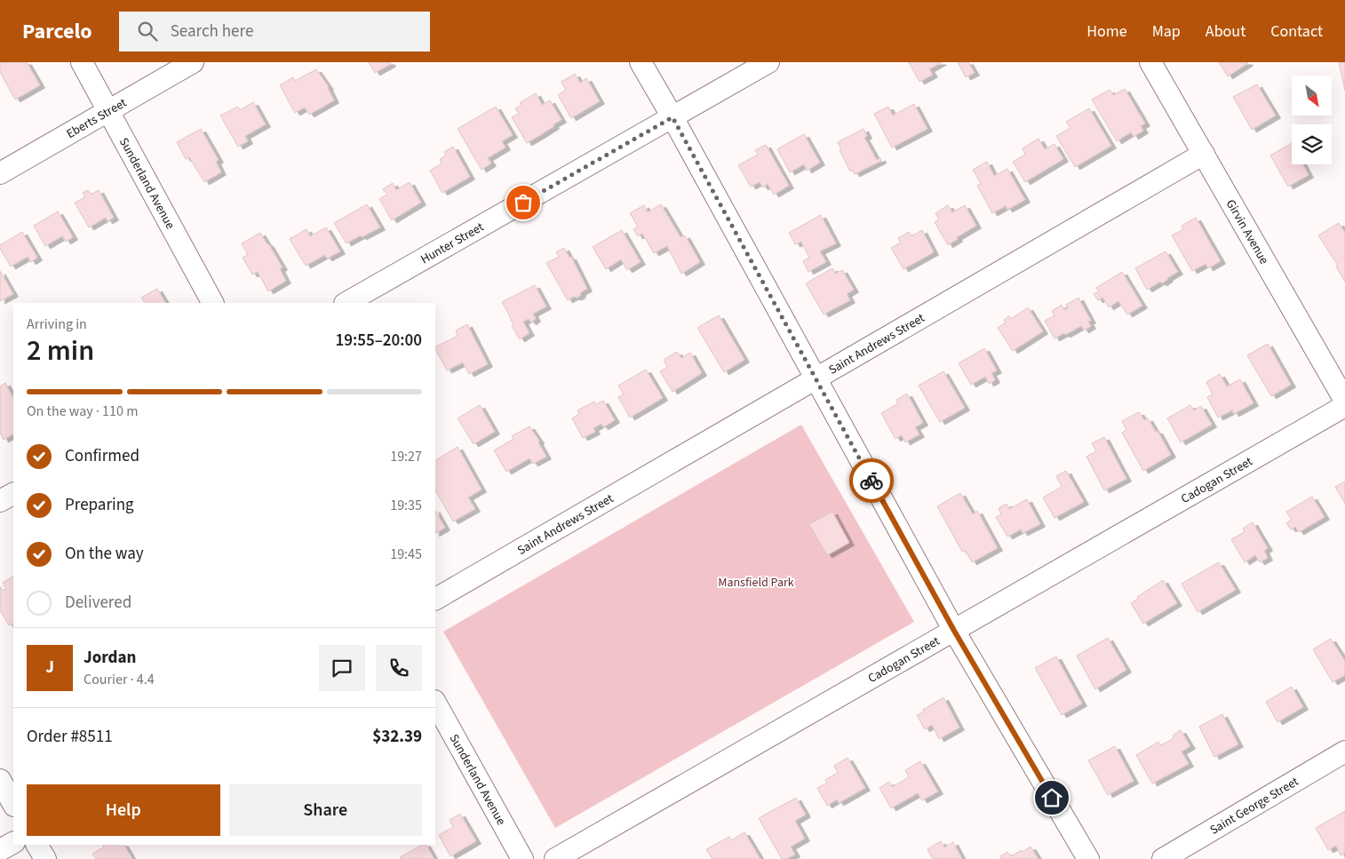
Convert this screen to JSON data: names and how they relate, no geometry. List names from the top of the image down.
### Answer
{
  "streets": {
    "street": [
      "Eberts Street",
      "Sunderland Avenue",
      "Girvin Avenue",
      "Hunter Street",
      "Saint Andrews Street",
      "Cadogan Street",
      "Saint George Street"
    ]
  },
  "crossings": [
    ["Eberts Street", "Sunderland Avenue"],
    ["Girvin Avenue", "Saint Andrews Street"]
  ],
  "parks": ["Mansfield Park"],
  "north": "bottom right",
  "page": {
    "header": "Parcelo",
    "search": "Search here",
    "nav": [
      "Home",
      "Map",
      "About",
      "Contact"
    ],
    "heading": ["2 min", "Arriving in", "19:55–20:00"],
    "panel": [
      "Jordan",
      "Courier · 4.4",
      "Order #8511",
      "$32.39"
    ],
    "bar": "On the way · 110 m",
    "list": [
      ["Confirmed", "19:27"],
      ["Preparing", "19:35"],
      ["On the way", "19:45"],
      "Delivered"
    ],
    "round": "J",
    "buttons": ["Help", "Share"]
  }
}
